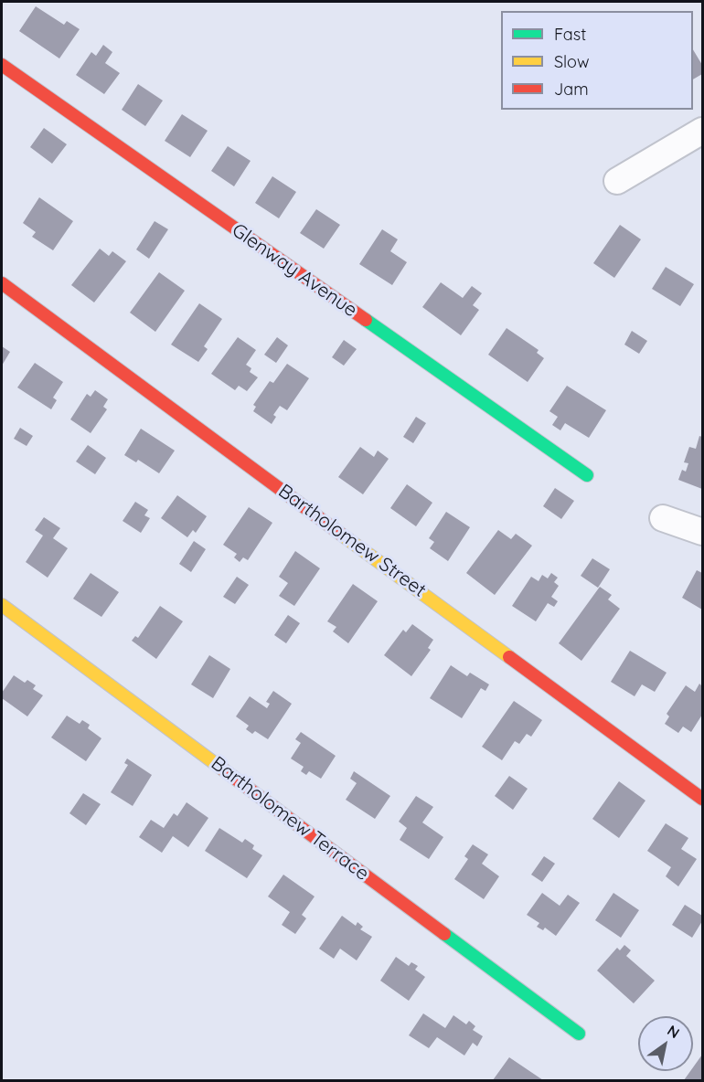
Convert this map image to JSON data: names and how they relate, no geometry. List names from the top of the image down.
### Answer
{
  "streets": {
    "street": ["Glenway Avenue", "Bartholomew Street", "Bartholomew Terrace"]
  },
  "legend": ["Fast", "Slow", "Jam"],
  "north": "top right"
}
